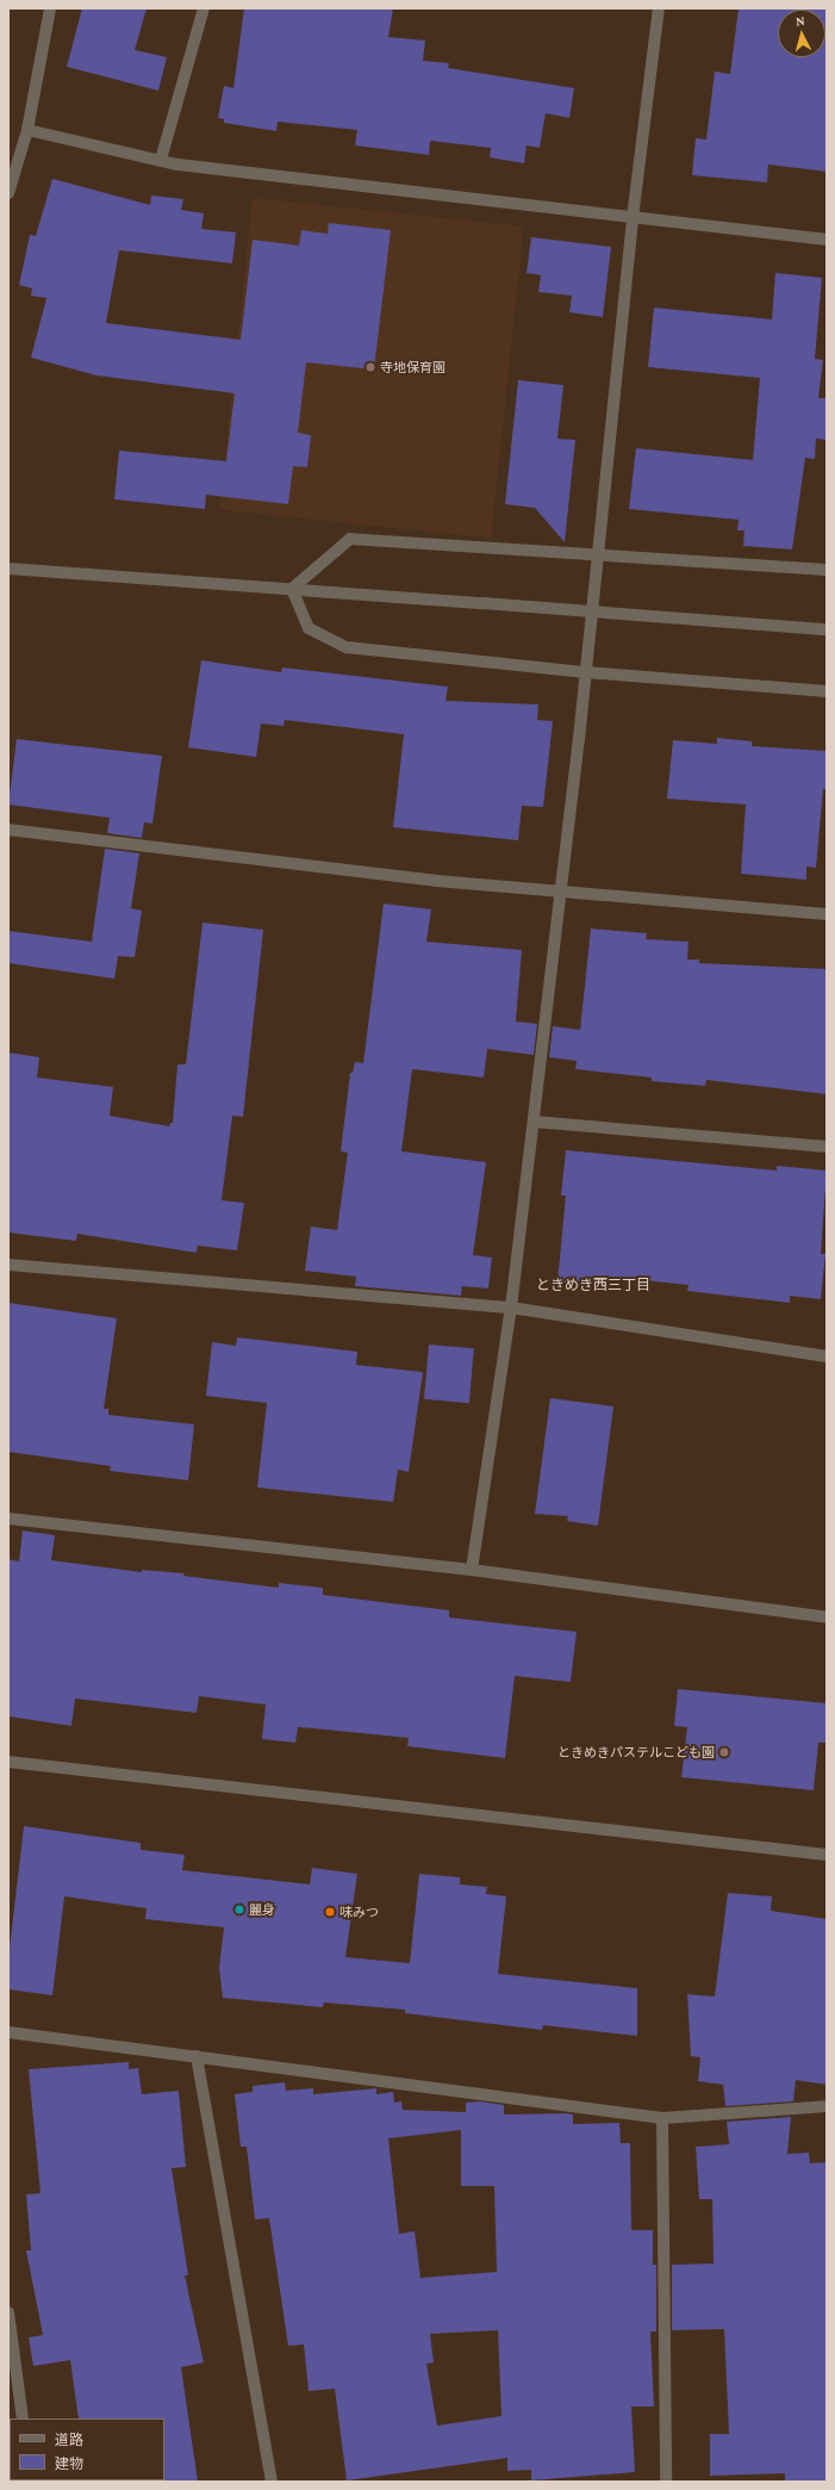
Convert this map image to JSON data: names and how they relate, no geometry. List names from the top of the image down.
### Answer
{
  "districts": ["ときめき西三丁目"],
  "places": [
    "寺地保育園",
    "ときめきパステルこども園",
    "麗身",
    "味みつ"
  ],
  "legend": ["道路", "建物"],
  "north": "top"
}
